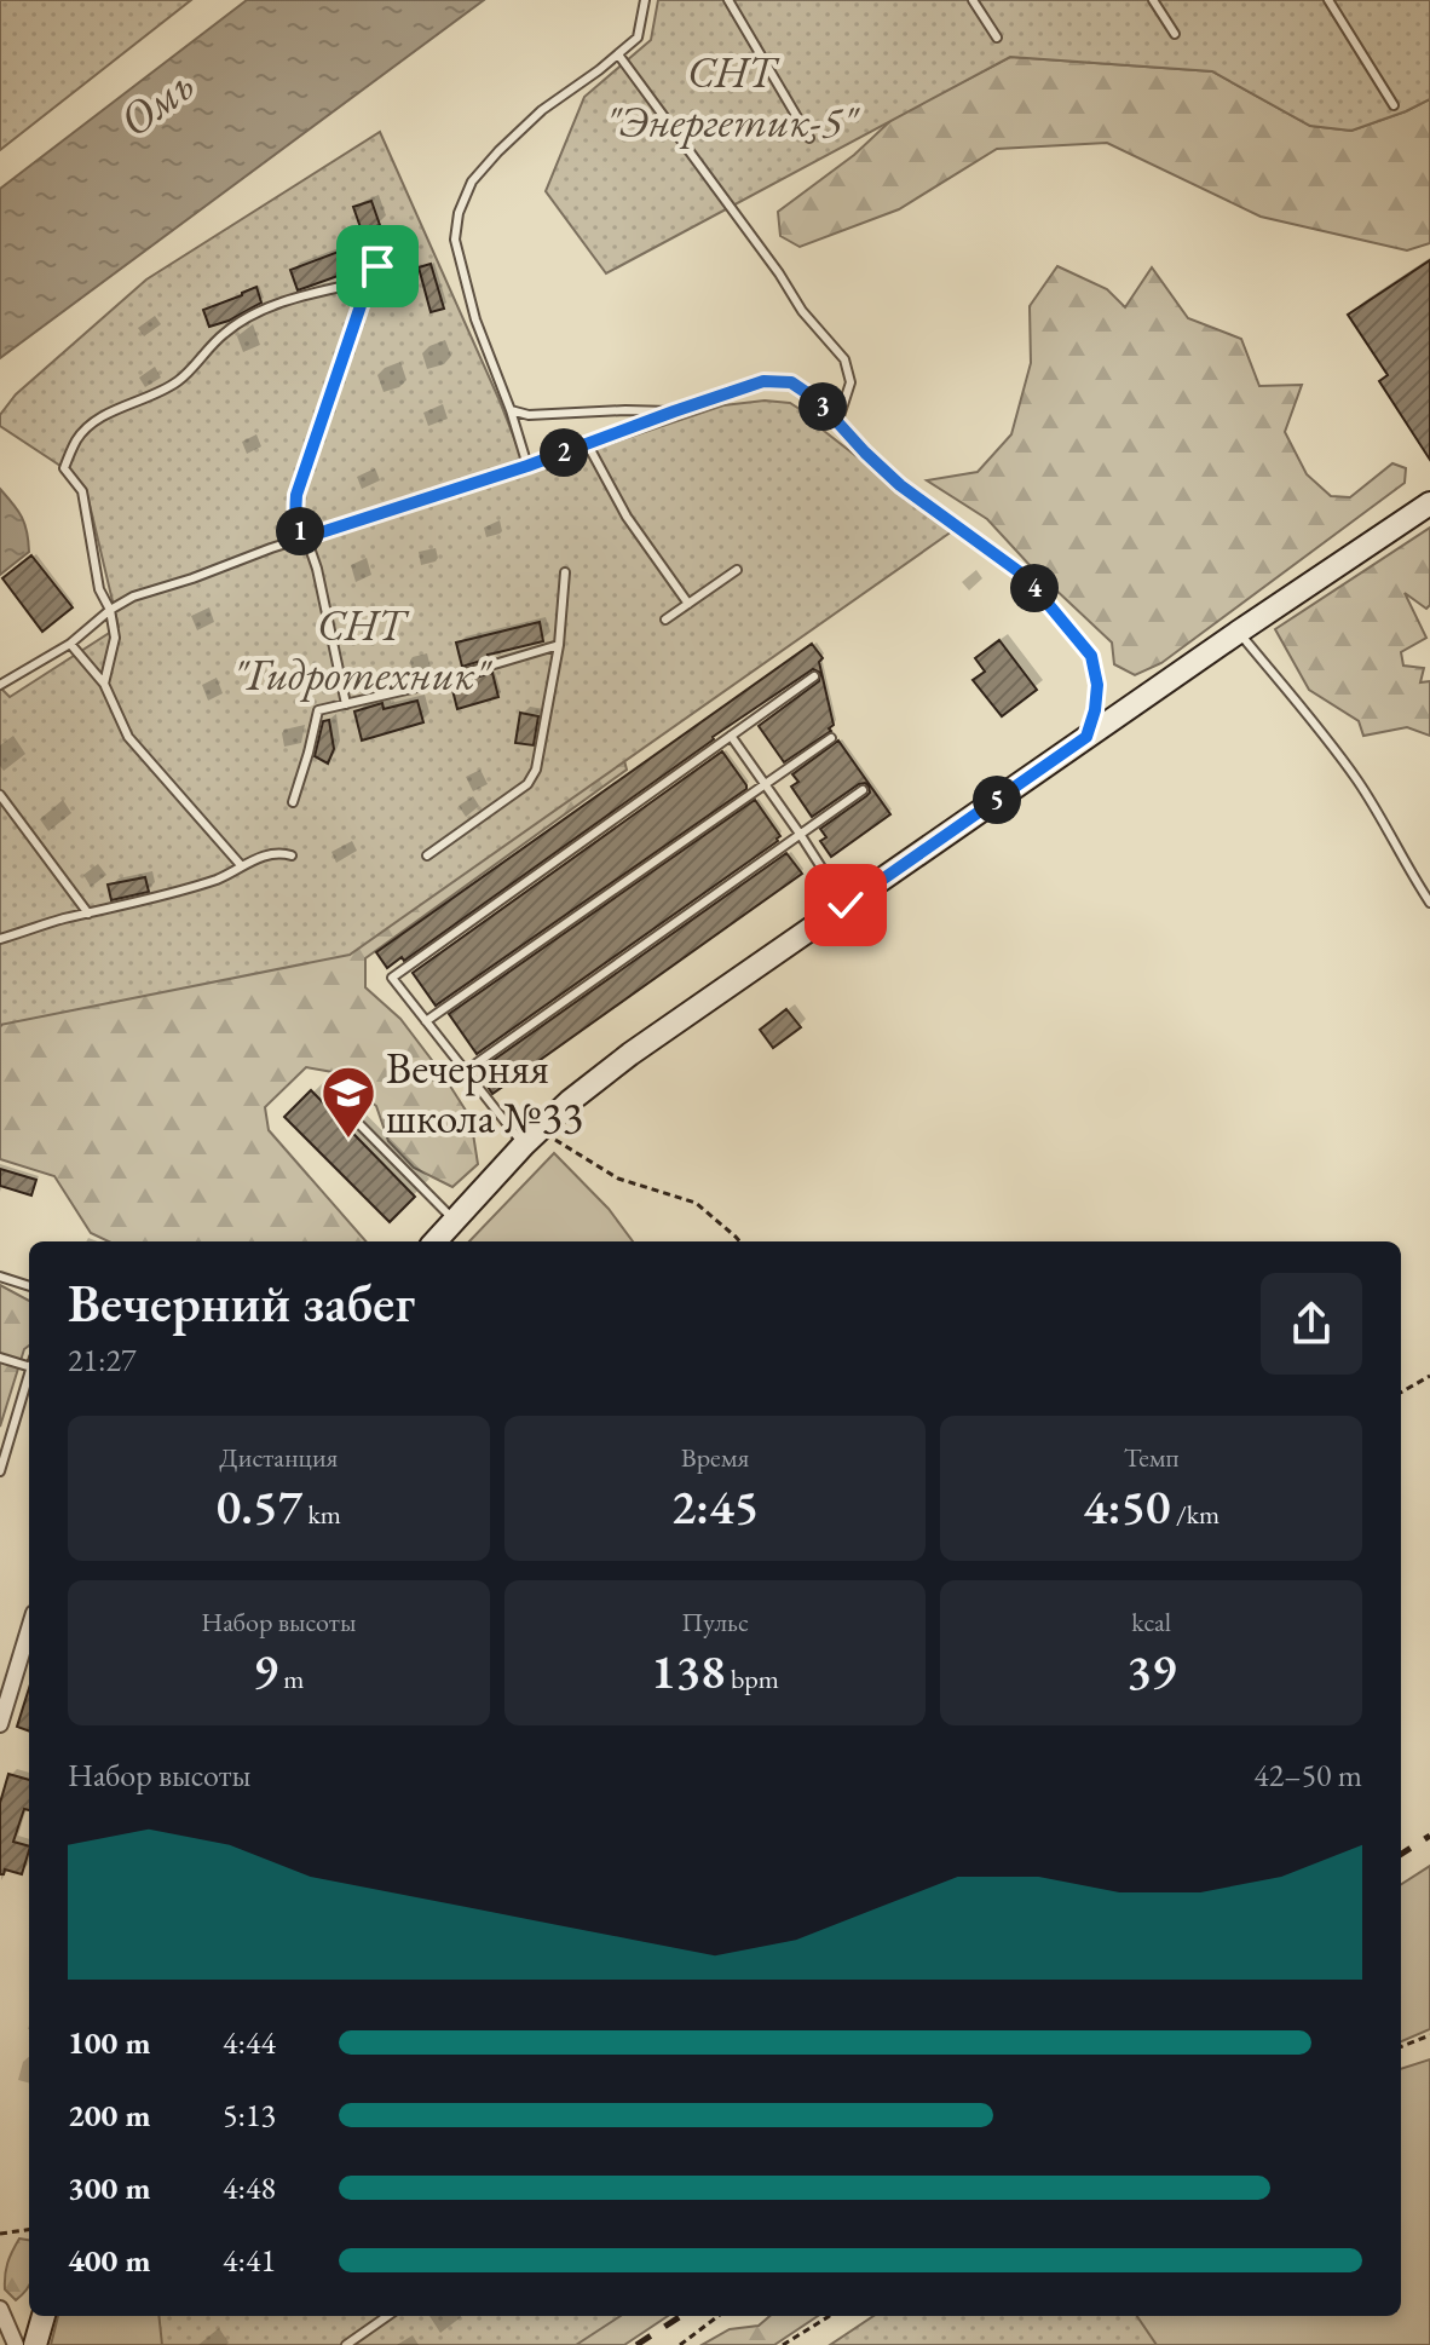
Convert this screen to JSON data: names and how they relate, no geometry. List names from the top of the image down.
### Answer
{
  "water": ["Омь"],
  "parks": ["СНТ \"Энергетик-5\"", "СНТ \"Гидротехник\""],
  "places": {
    "school or university": ["Вечерняя школа №33"]
  },
  "page": {
    "pins": [
      "3",
      "2",
      "1",
      "4",
      "5"
    ],
    "heading": ["Вечерний забег", "21:27"],
    "stats": [
      ["Дистанция", "0.57 km"],
      ["Время", "2:45"],
      ["Темп", "4:50 /km"],
      ["Набор высоты", "9 m"],
      ["Пульс", "138 bpm"],
      ["kcal", "39"]
    ],
    "chart": ["Набор высоты", "42–50 m"],
    "list": [
      {
        "name": "100 m",
        "note": "4:44"
      },
      {
        "name": "200 m",
        "note": "5:13"
      },
      {
        "name": "300 m",
        "note": "4:48"
      },
      {
        "name": "400 m",
        "note": "4:41"
      }
    ]
  }
}
